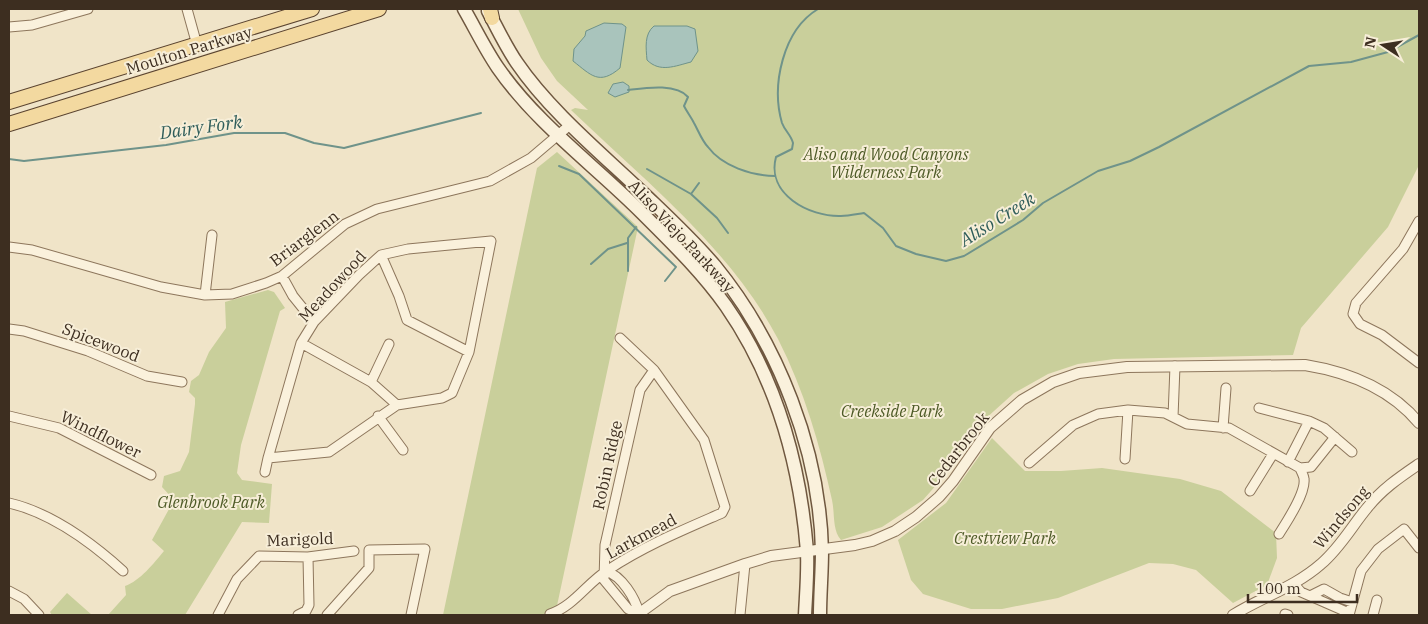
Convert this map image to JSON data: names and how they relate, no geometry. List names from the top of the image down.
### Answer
{
  "streets": {
    "main road": ["Moulton Parkway", "Aliso Viejo Parkway"],
    "street": [
      "Briarglenn",
      "Meadowood",
      "Spicewood",
      "Windflower",
      "Cedarbrook",
      "Robin Ridge",
      "Windsong",
      "Larkmead",
      "Marigold"
    ]
  },
  "crossings": [
    ["Aliso Viejo Parkway", "Briarglenn"],
    ["Aliso Viejo Parkway", "Cedarbrook"],
    ["Cedarbrook", "Robin Ridge"],
    ["Robin Ridge", "Larkmead"]
  ],
  "water": ["Dairy Fork", "Aliso Creek"],
  "parks": [
    "Aliso and Wood Canyons Wilderness Park",
    "Creekside Park",
    "Glenbrook Park",
    "Crestview Park"
  ],
  "scale_bar": "100 m",
  "north": "left"
}
